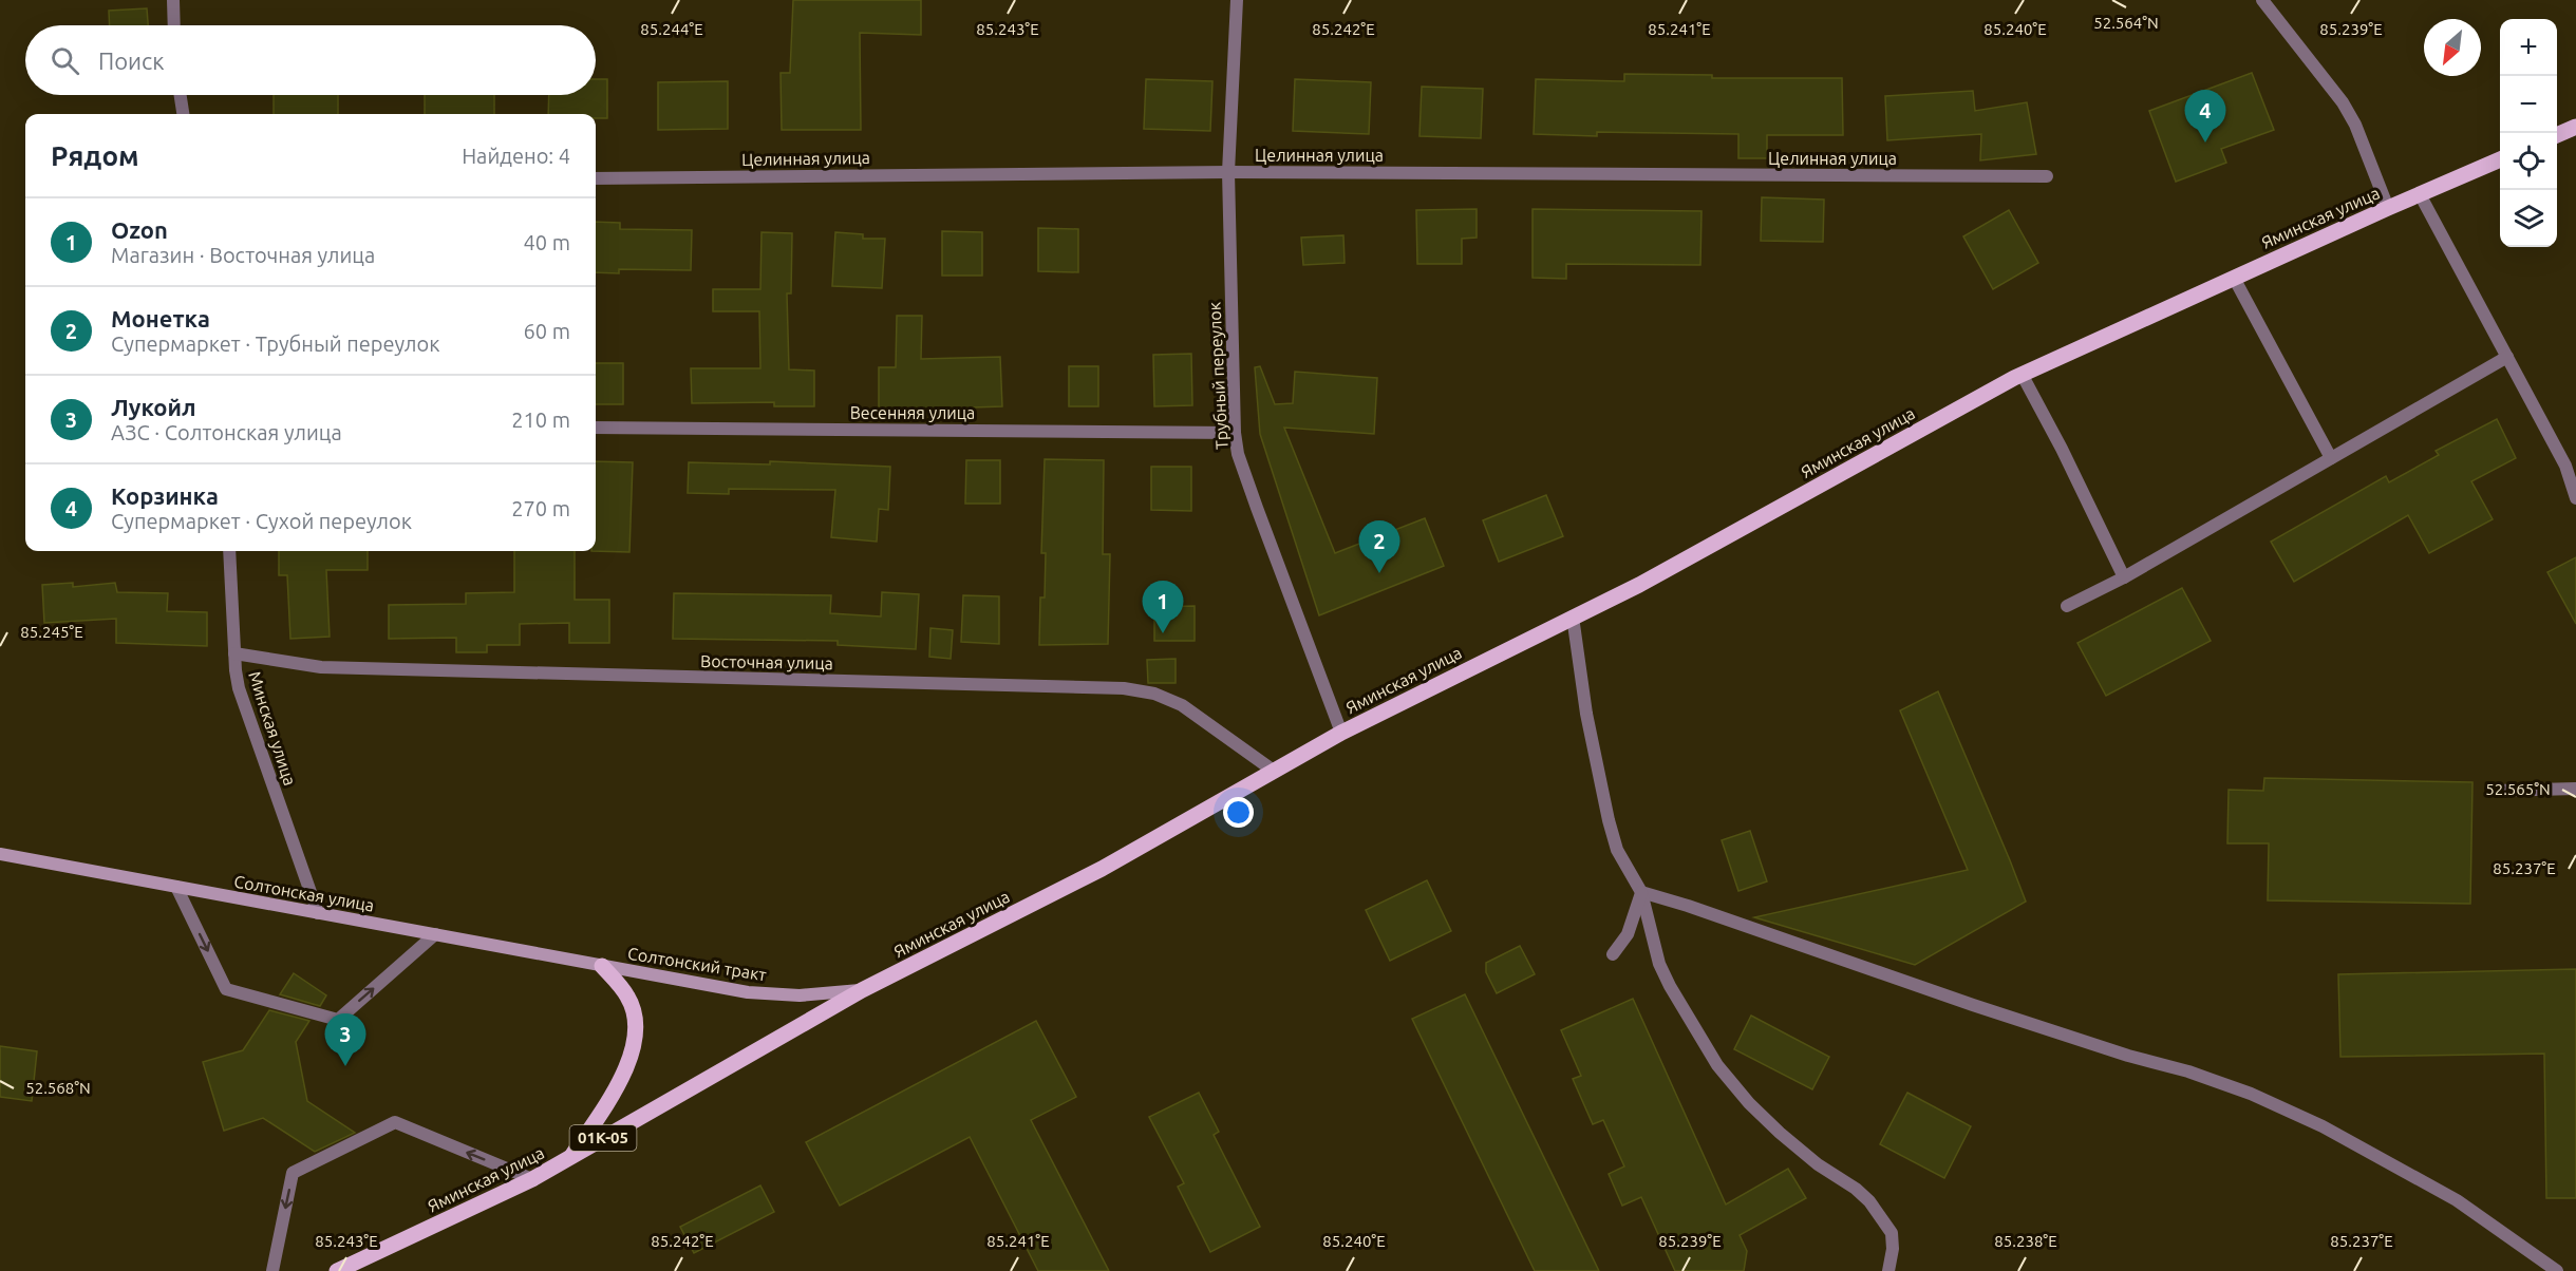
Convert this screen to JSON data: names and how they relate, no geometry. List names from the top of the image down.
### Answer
{
  "streets": {
    "main road": [
      "Яминская улица",
      "Солтонская улица",
      "Солтонский тракт",
      "01К-05"
    ],
    "street": [
      "Целинная улица",
      "Трубный переулок",
      "Весенняя улица",
      "Восточная улица",
      "Минская улица"
    ]
  },
  "crossings": [
    ["Целинная улица", "Трубный переулок"],
    ["Яминская улица", "Трубный переулок"],
    ["Яминская улица", "Восточная улица"],
    ["Яминская улица", "Солтонский тракт"],
    ["Трубный переулок", "Весенняя улица"],
    ["Восточная улица", "Минская улица"],
    ["Минская улица", "Солтонская улица"],
    ["Солтонская улица", "Солтонский тракт"]
  ],
  "north": "bottom left",
  "page": {
    "map_buttons": ["+", "−"],
    "search": "Поиск",
    "pins": [
      "4",
      "2",
      "1",
      "3"
    ],
    "heading": ["Рядом", "Найдено: 4"],
    "list": [
      {
        "mark": "1",
        "name": "Ozon",
        "note": "Магазин · Восточная улица",
        "value": "40 m"
      },
      {
        "mark": "2",
        "name": "Монетка",
        "note": "Супермаркет · Трубный переулок",
        "value": "60 m"
      },
      {
        "mark": "3",
        "name": "Лукойл",
        "note": "АЗС · Солтонская улица",
        "value": "210 m"
      },
      {
        "mark": "4",
        "name": "Корзинка",
        "note": "Супермаркет · Сухой переулок",
        "value": "270 m"
      }
    ]
  },
  "coordinates": [
    "52.564°N",
    "85.244°E",
    "85.243°E",
    "85.242°E",
    "85.241°E",
    "85.240°E",
    "85.239°E",
    "85.245°E",
    "52.565°N",
    "85.237°E",
    "52.568°N",
    "85.238°E"
  ]
}
